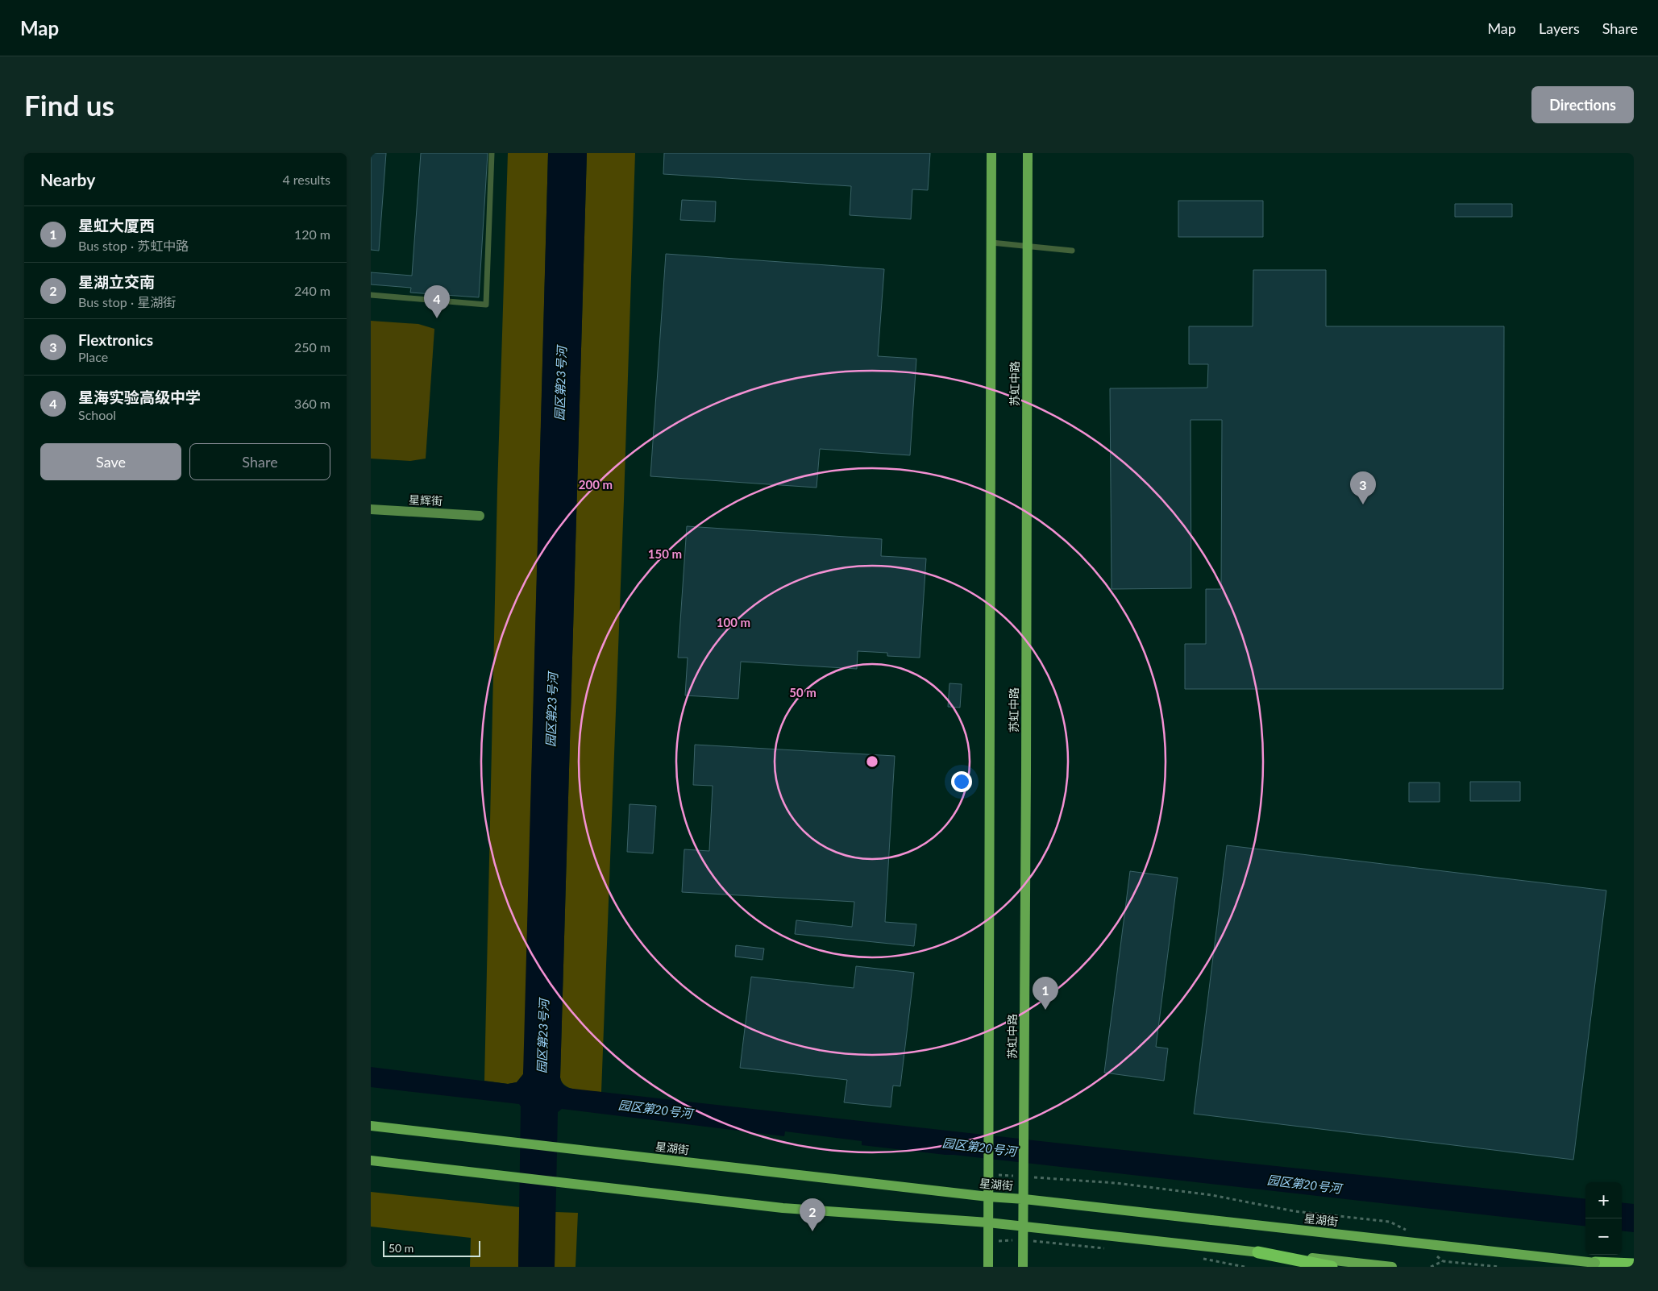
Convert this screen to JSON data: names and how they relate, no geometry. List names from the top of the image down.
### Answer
{
  "streets": {
    "main road": ["苏虹中路", "星湖街"],
    "street": ["星辉街"]
  },
  "crossings": [
    ["苏虹中路", "星湖街"]
  ],
  "water": ["园区第23号河", "园区第20号河"],
  "scale_bar": "50 m",
  "page": {
    "header": "Map",
    "nav": ["Map", "Layers", "Share"],
    "buttons": [
      "Directions",
      ["Save", "Share"]
    ],
    "title": "Find us",
    "heading": ["Nearby", "4 results"],
    "list": [
      {
        "mark": "1",
        "name": "星虹大厦西",
        "note": "Bus stop · 苏虹中路",
        "value": "120 m"
      },
      {
        "mark": "2",
        "name": "星湖立交南",
        "note": "Bus stop · 星湖街",
        "value": "240 m"
      },
      {
        "mark": "3",
        "name": "Flextronics",
        "note": "Place",
        "value": "250 m"
      },
      {
        "mark": "4",
        "name": "星海实验高级中学",
        "note": "School",
        "value": "360 m"
      }
    ],
    "pins": [
      "4",
      "3",
      "1",
      "2"
    ],
    "map_buttons": ["+", "−"],
    "scale": "50 m"
  },
  "rings": [
    "200 m",
    "150 m",
    "100 m",
    "50 m"
  ]
}
